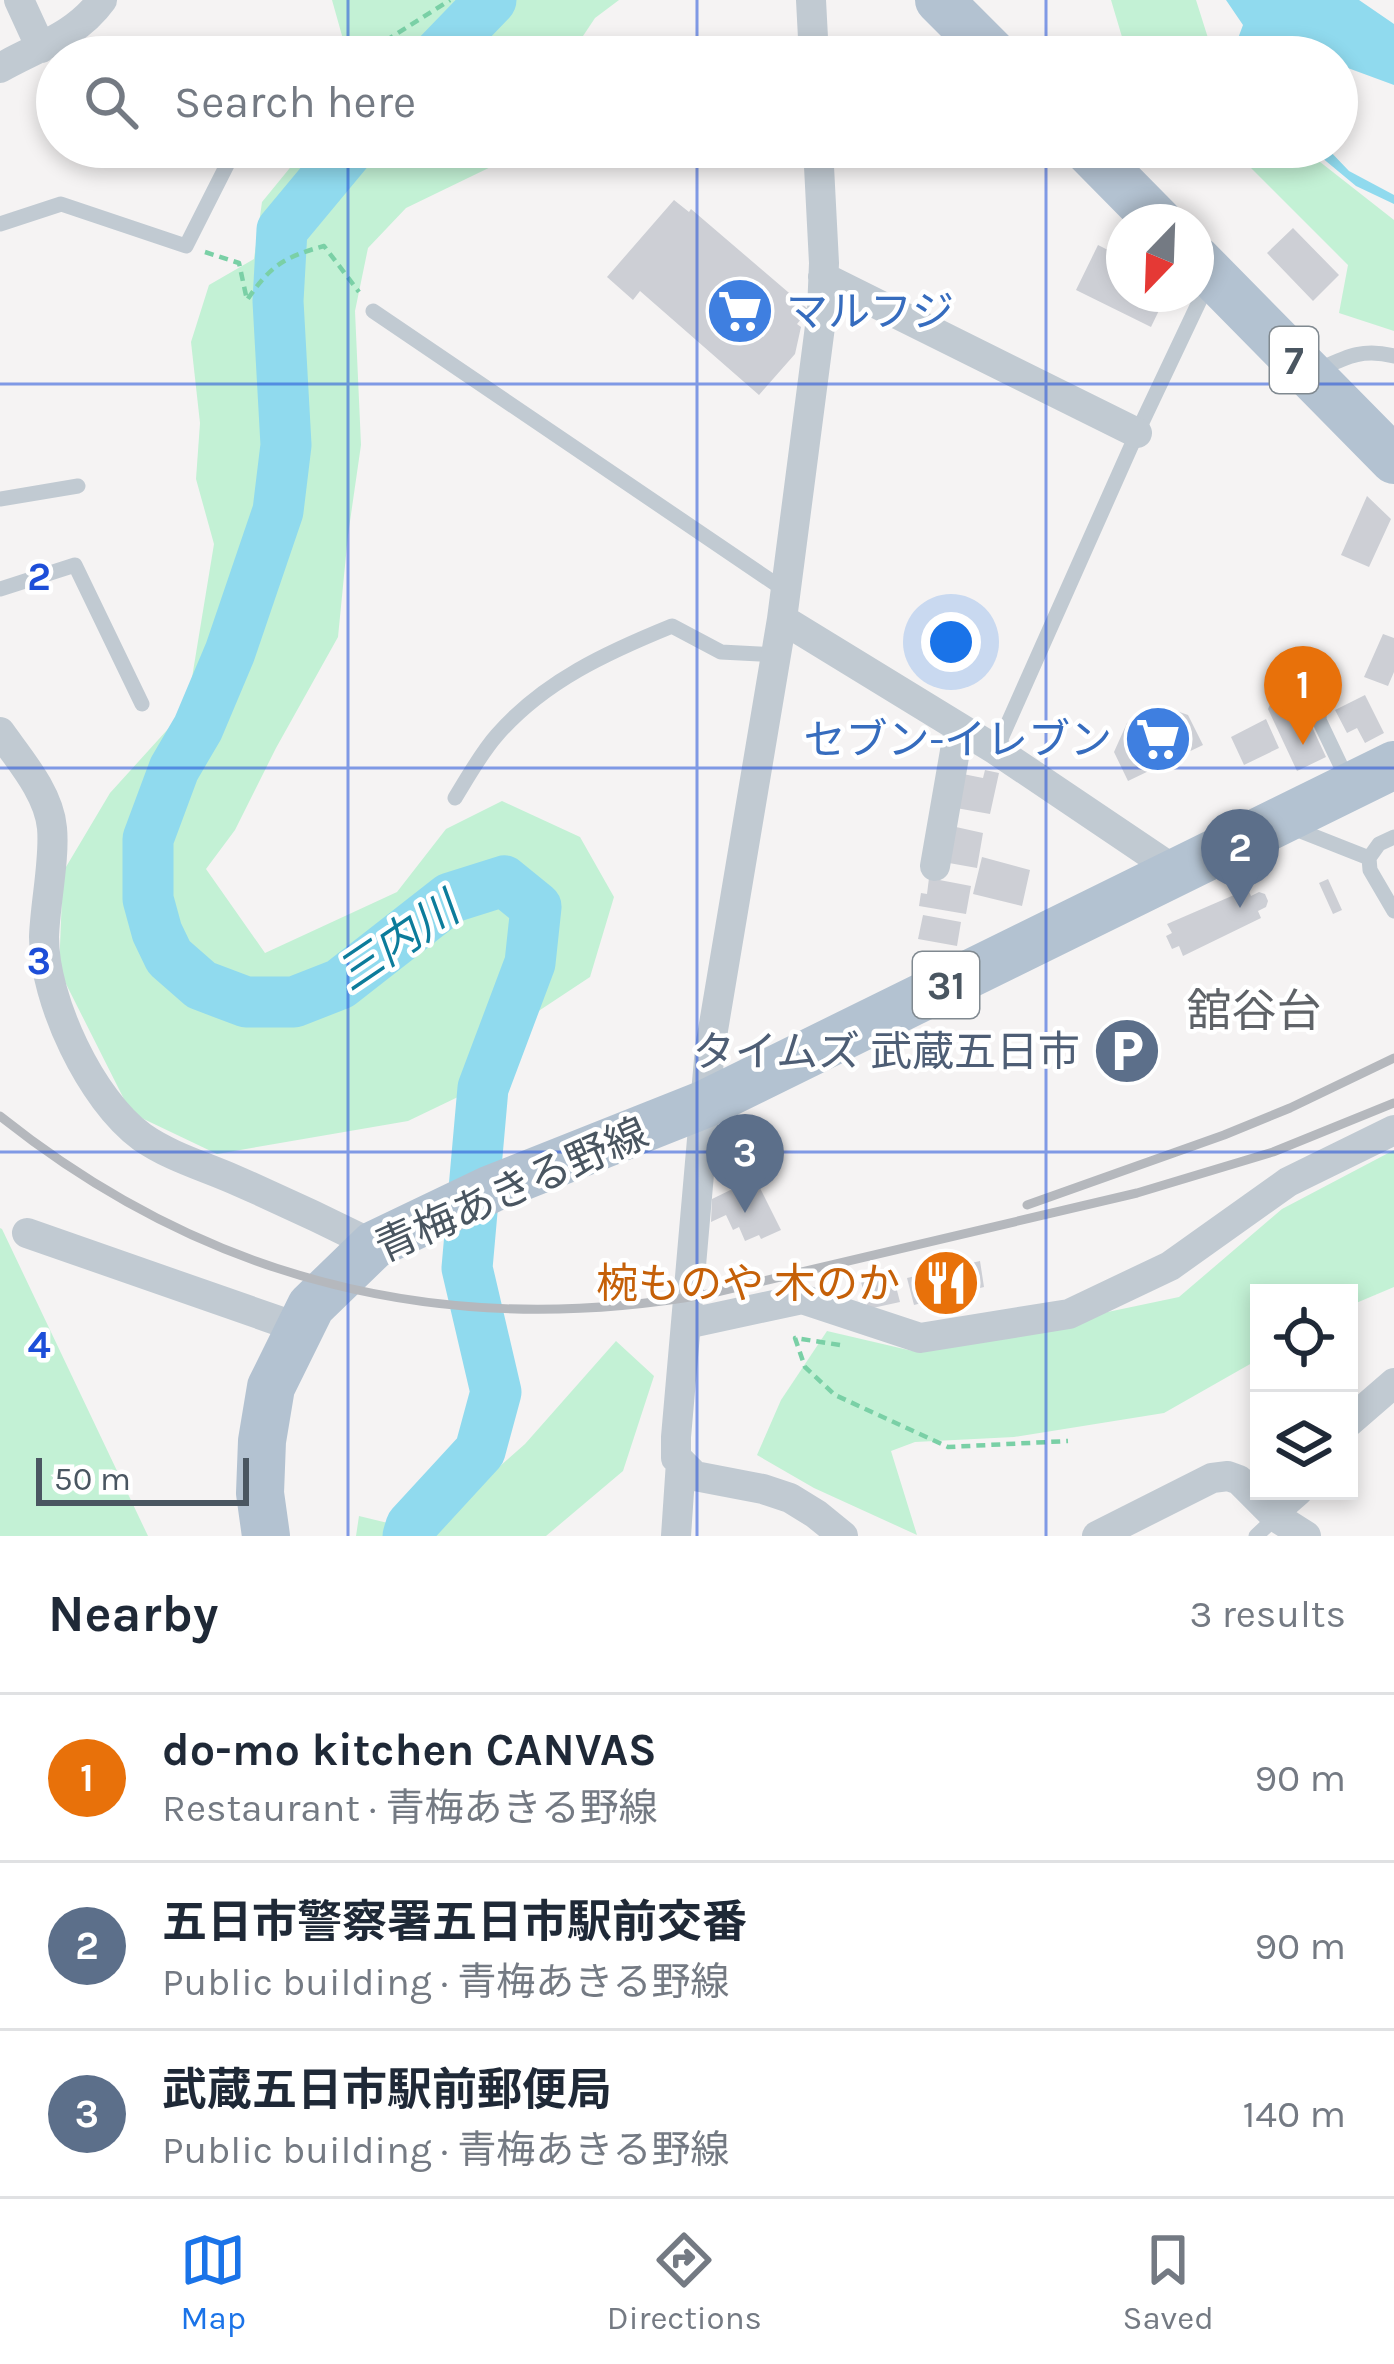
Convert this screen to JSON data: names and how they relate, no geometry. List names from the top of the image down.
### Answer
{
  "streets": {
    "main road": ["7", "31", "青梅あきる野線"]
  },
  "districts": ["舘谷台"],
  "water": ["三内川"],
  "places": {
    "supermarket": ["マルフジ", "セブン-イレブン"],
    "parking": ["タイムズ 武蔵五日市"],
    "restaurant": ["椀ものや 木のか"]
  },
  "scale_bar": "50 m",
  "north": "bottom left",
  "page": {
    "search": "Search here",
    "pins": ["1", "2", "3"],
    "scale": "50 m",
    "heading": ["Nearby", "3 results"],
    "list": [
      {
        "mark": "1",
        "name": "do-mo kitchen CANVAS",
        "note": "Restaurant · 青梅あきる野線",
        "value": "90 m"
      },
      {
        "mark": "2",
        "name": "五日市警察署五日市駅前交番",
        "note": "Public building · 青梅あきる野線",
        "value": "90 m"
      },
      {
        "mark": "3",
        "name": "武蔵五日市駅前郵便局",
        "note": "Public building · 青梅あきる野線",
        "value": "140 m"
      }
    ],
    "nav": ["Map", "Directions", "Saved"]
  },
  "grid": {
    "rows": ["2", "3", "4"]
  }
}
